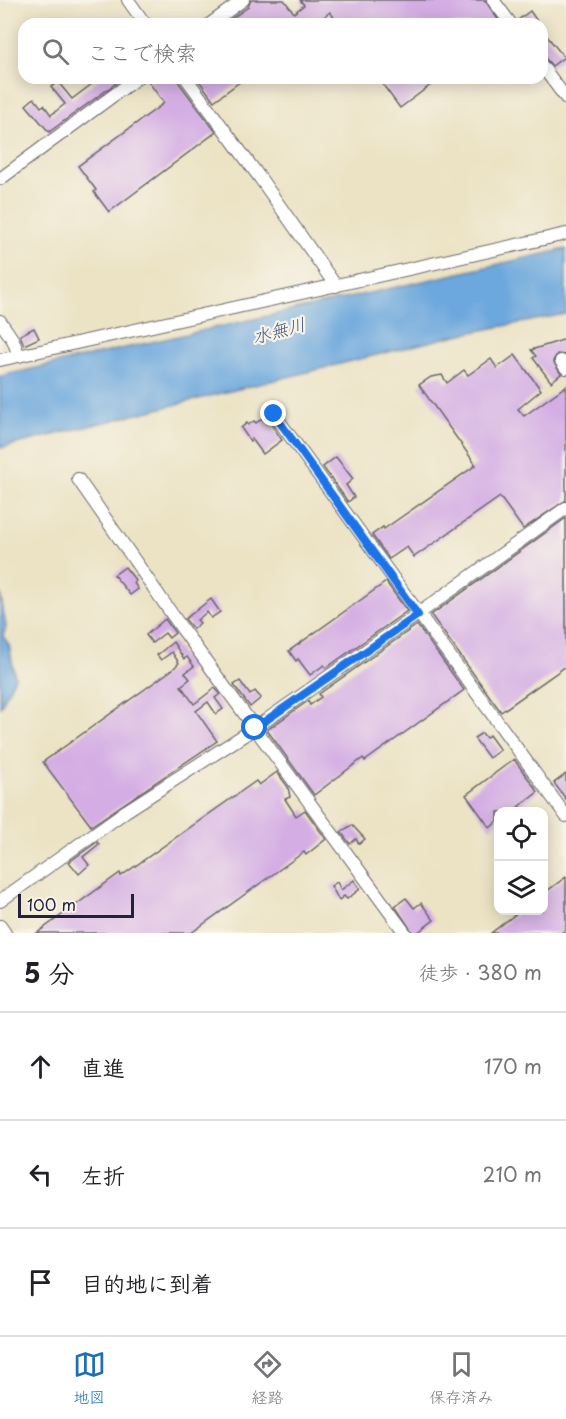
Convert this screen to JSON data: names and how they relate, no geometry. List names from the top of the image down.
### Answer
{
  "water": ["水無川"],
  "scale_bar": "100 m",
  "page": {
    "search": "ここで検索",
    "scale": "100 m",
    "heading": ["5 分", "徒歩 · 380 m"],
    "list": [
      ["直進", "170 m"],
      ["左折", "210 m"],
      "目的地に到着"
    ],
    "nav": ["地図", "経路", "保存済み"]
  }
}
